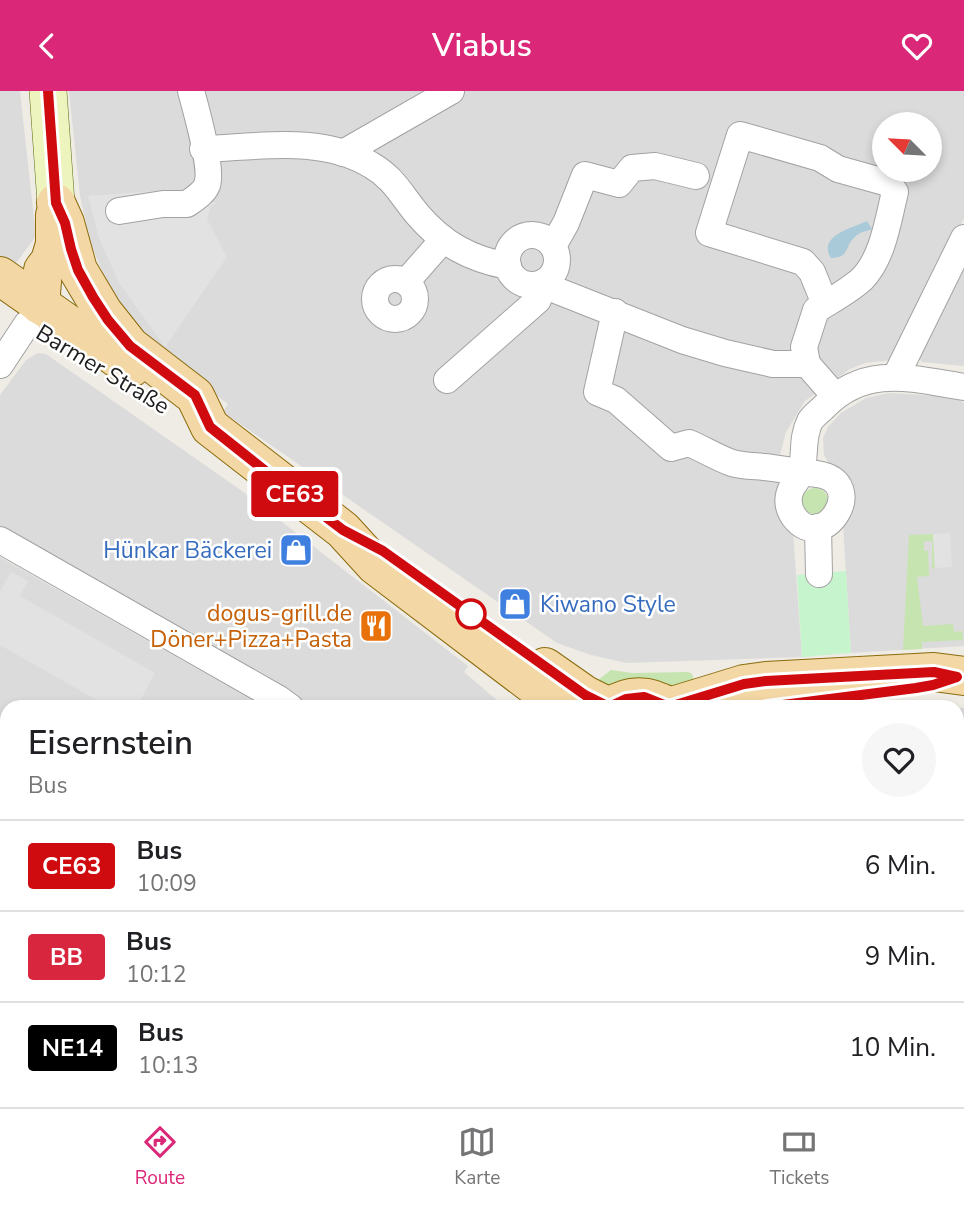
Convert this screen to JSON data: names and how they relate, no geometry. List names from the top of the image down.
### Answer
{
  "streets": {
    "main road": ["Barmer Straße"]
  },
  "places": {
    "shop": ["Hünkar Bäckerei", "Kiwano Style"],
    "restaurant": ["dogus-grill.de Döner+Pizza+Pasta"]
  },
  "lines": ["bus line CE63"],
  "north": "top left",
  "page": {
    "header": "Viabus",
    "on_map": "CE63",
    "heading": ["Eisernstein", "Bus"],
    "list": [
      {
        "mark": "CE63",
        "name": "Bus",
        "note": "10:09",
        "value": "6 Min."
      },
      {
        "mark": "BB",
        "name": "Bus",
        "note": "10:12",
        "value": "9 Min."
      },
      {
        "mark": "NE14",
        "name": "Bus",
        "note": "10:13",
        "value": "10 Min."
      }
    ],
    "tabs": ["Route", "Karte", "Tickets"]
  }
}
